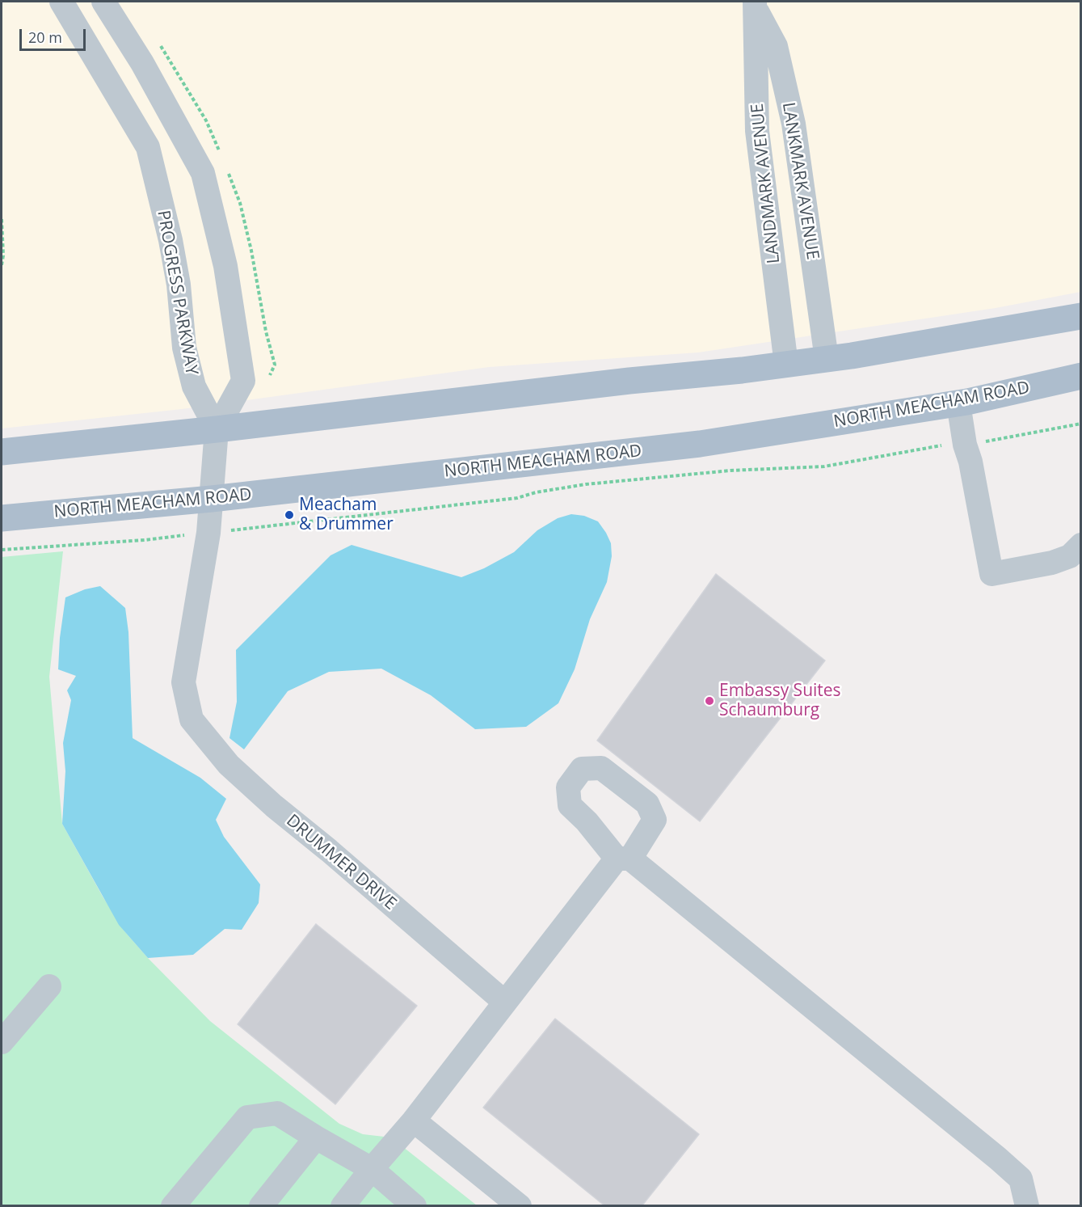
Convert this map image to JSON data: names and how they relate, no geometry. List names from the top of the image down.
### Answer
{
  "streets": {
    "main road": ["NORTH MEACHAM ROAD"],
    "street": [
      "LANKMARK AVENUE",
      "LANDMARK AVENUE",
      "PROGRESS PARKWAY",
      "DRUMMER DRIVE"
    ]
  },
  "crossings": [
    ["LANKMARK AVENUE", "LANDMARK AVENUE"],
    ["PROGRESS PARKWAY", "DRUMMER DRIVE"],
    ["NORTH MEACHAM ROAD", "DRUMMER DRIVE"]
  ],
  "places": ["Meacham & Drummer", "Embassy Suites Schaumburg"],
  "scale_bar": "20 m"
}
